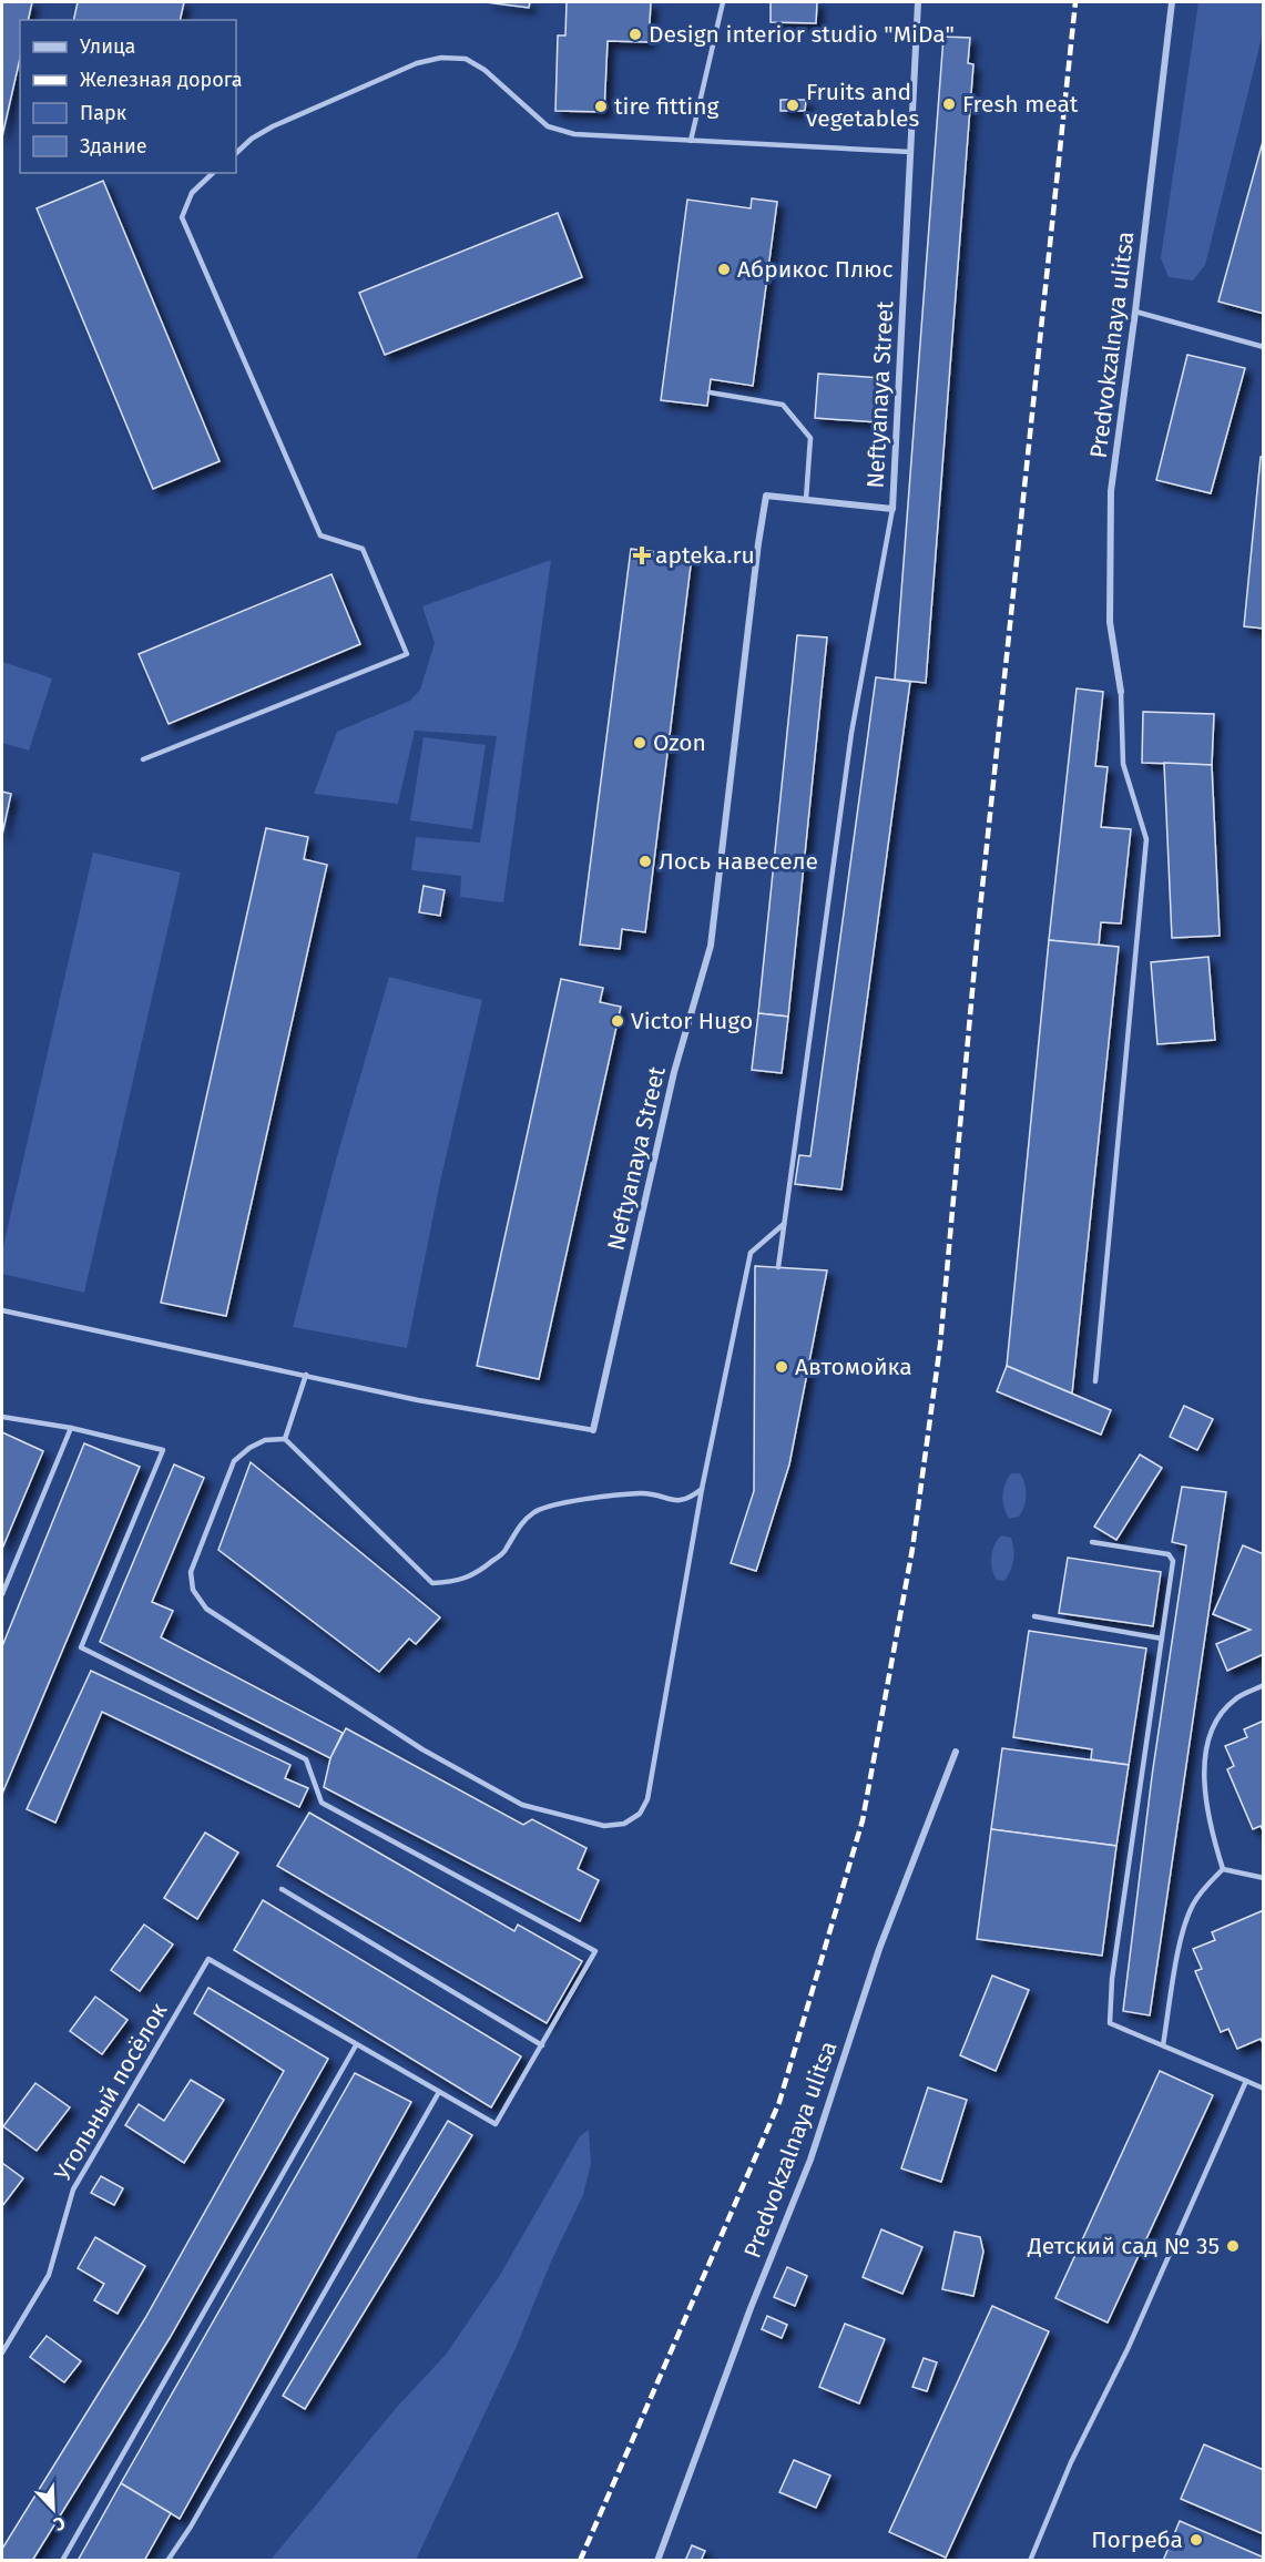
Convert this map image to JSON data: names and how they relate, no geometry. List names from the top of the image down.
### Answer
{
  "streets": {
    "street": ["Predvokzalnaya ulitsa", "Neftyanaya Street"],
    "lane": ["Угольный посёлок"]
  },
  "places": {
    "other": [
      "Design interior studio \"MiDa\"",
      "Fresh meat",
      "Fruits and vegetables",
      "tire fitting",
      "Абрикос Плюс",
      "Ozon",
      "Лось навеселе",
      "Victor Hugo",
      "Автомойка",
      "Детский сад № 35",
      "Погреба"
    ],
    "health": ["apteka.ru"]
  },
  "legend": [
    "Улица",
    "Железная дорога",
    "Парк",
    "Здание"
  ],
  "north": "bottom right"
}
